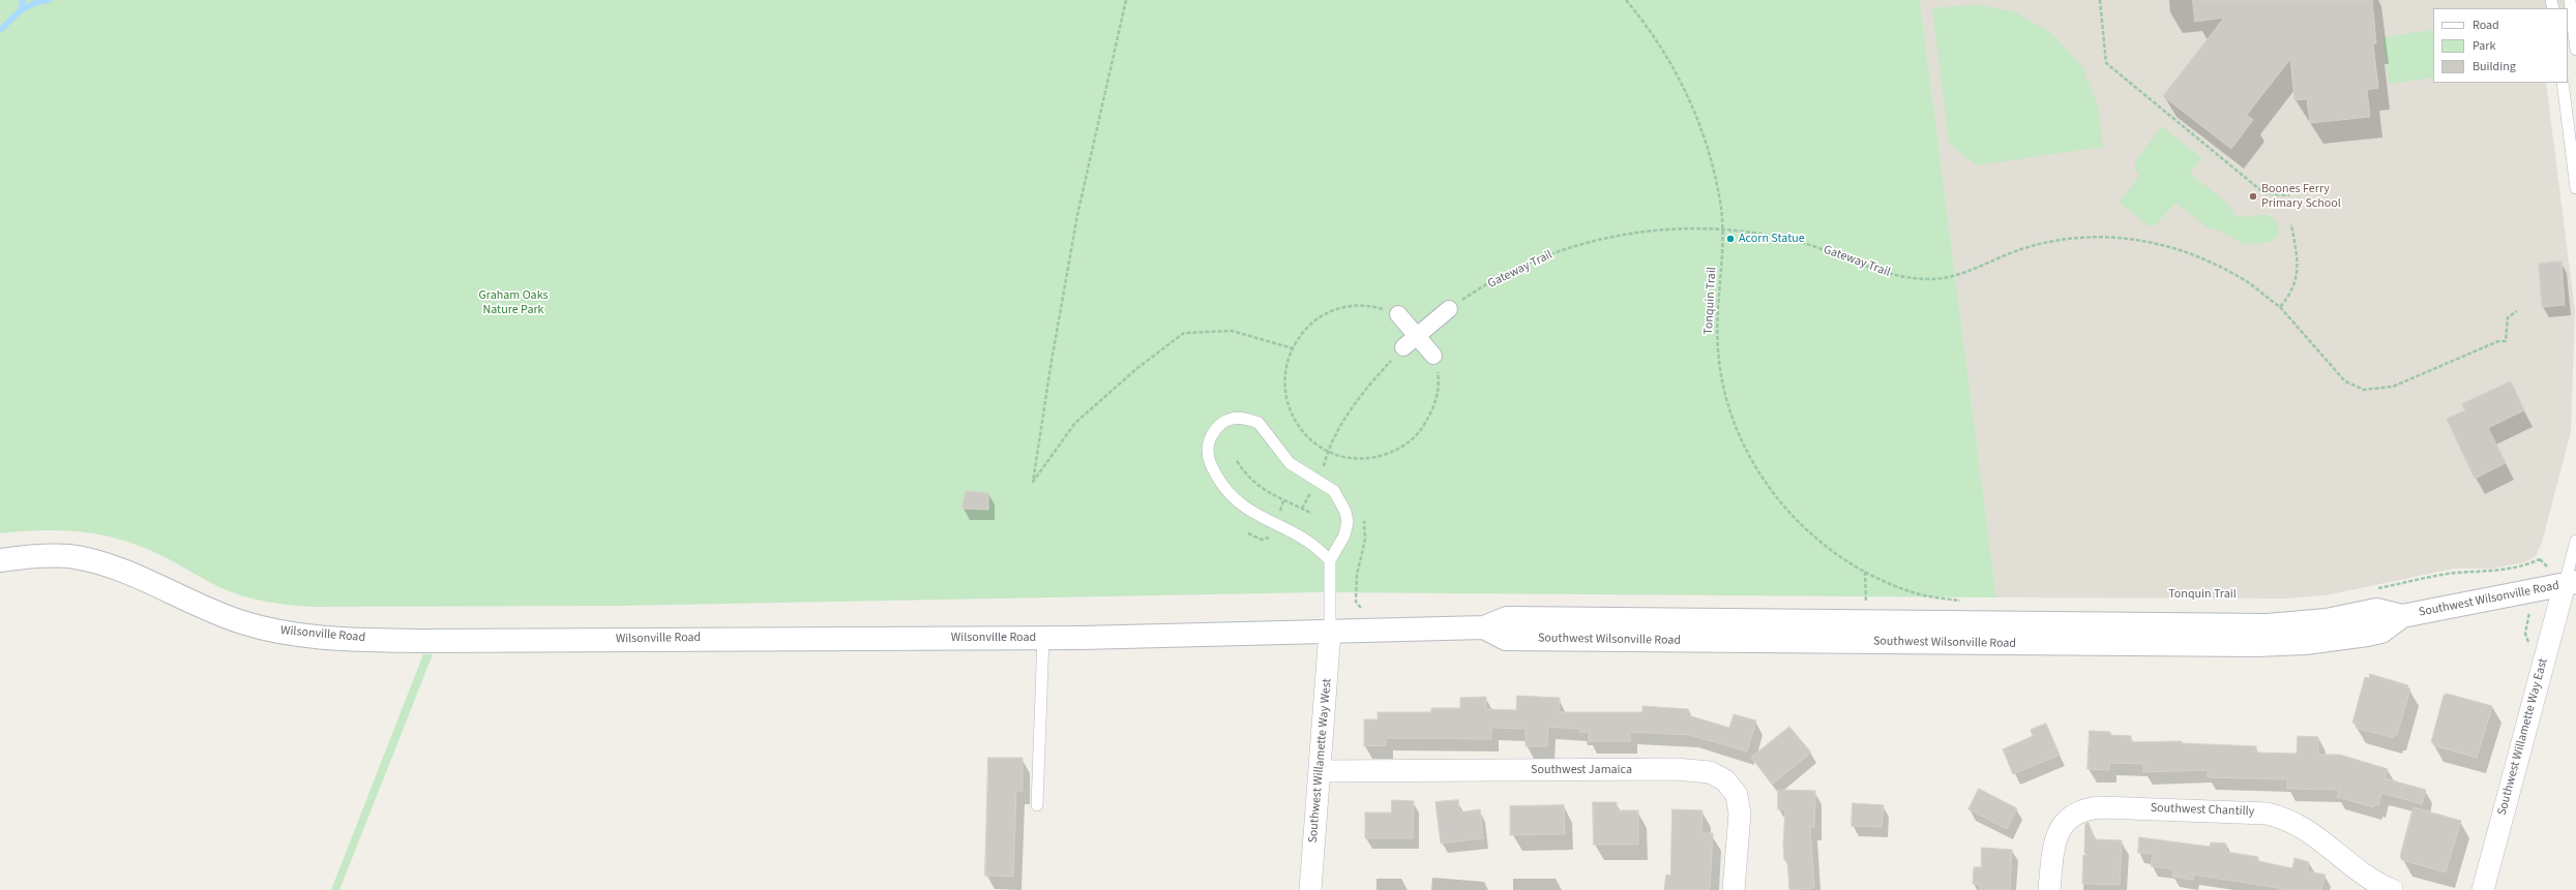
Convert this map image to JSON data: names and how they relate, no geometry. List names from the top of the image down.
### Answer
{
  "streets": {
    "main road": ["Southwest Wilsonville Road", "Wilsonville Road"],
    "street": [
      "Southwest Willamette Way East",
      "Southwest Willamette Way West",
      "Southwest Jamaica",
      "Southwest Chantilly"
    ],
    "path": ["Gateway Trail", "Tonquin Trail"]
  },
  "crossings": [
    ["Gateway Trail", "Tonquin Trail"],
    ["Southwest Wilsonville Road", "Wilsonville Road"],
    ["Southwest Wilsonville Road", "Southwest Willamette Way East"],
    ["Southwest Wilsonville Road", "Southwest Willamette Way West"],
    ["Wilsonville Road", "Southwest Willamette Way West"],
    ["Southwest Willamette Way West", "Southwest Jamaica"]
  ],
  "parks": ["Graham Oaks Nature Park"],
  "places": ["Boones Ferry Primary School", "Acorn Statue"],
  "legend": ["Road", "Park", "Building"]
}
